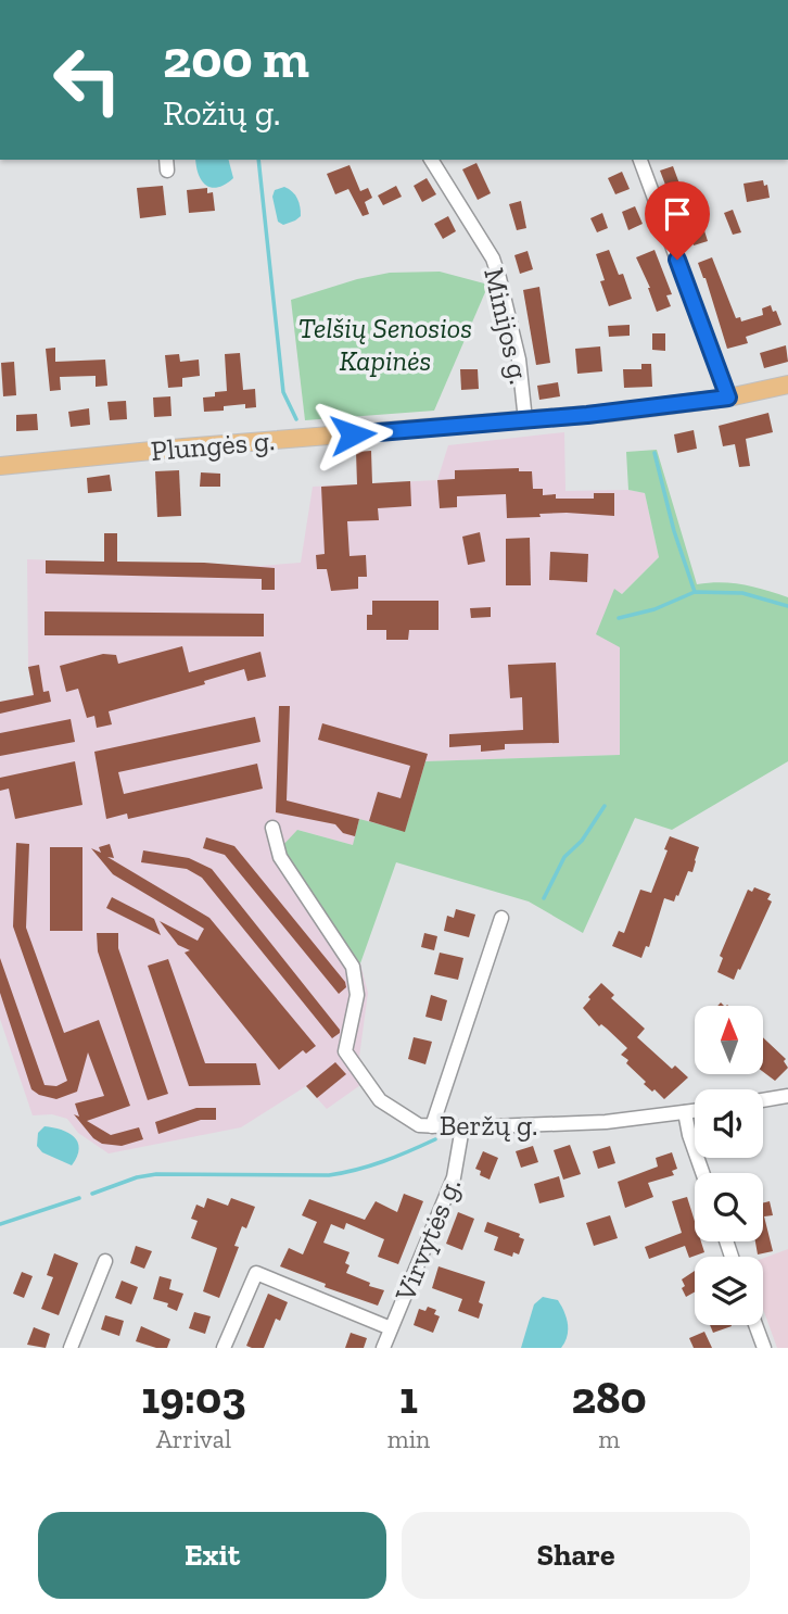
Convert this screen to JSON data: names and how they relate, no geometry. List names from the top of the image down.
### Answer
{
  "streets": {
    "main road": ["Plungės g."],
    "street": ["Minijos g.", "Beržų g.", "Virvytės g."]
  },
  "crossings": [
    ["Minijos g.", "Plungės g."],
    ["Beržų g.", "Virvytės g."]
  ],
  "parks": ["Telšių Senosios Kapinės"],
  "north": "top",
  "page": {
    "turn": ["200 m", "Rožių g."],
    "eta": [
      "19:03",
      "Arrival",
      "1",
      "min",
      "280",
      "m"
    ],
    "buttons": ["Exit", "Share"]
  }
}
